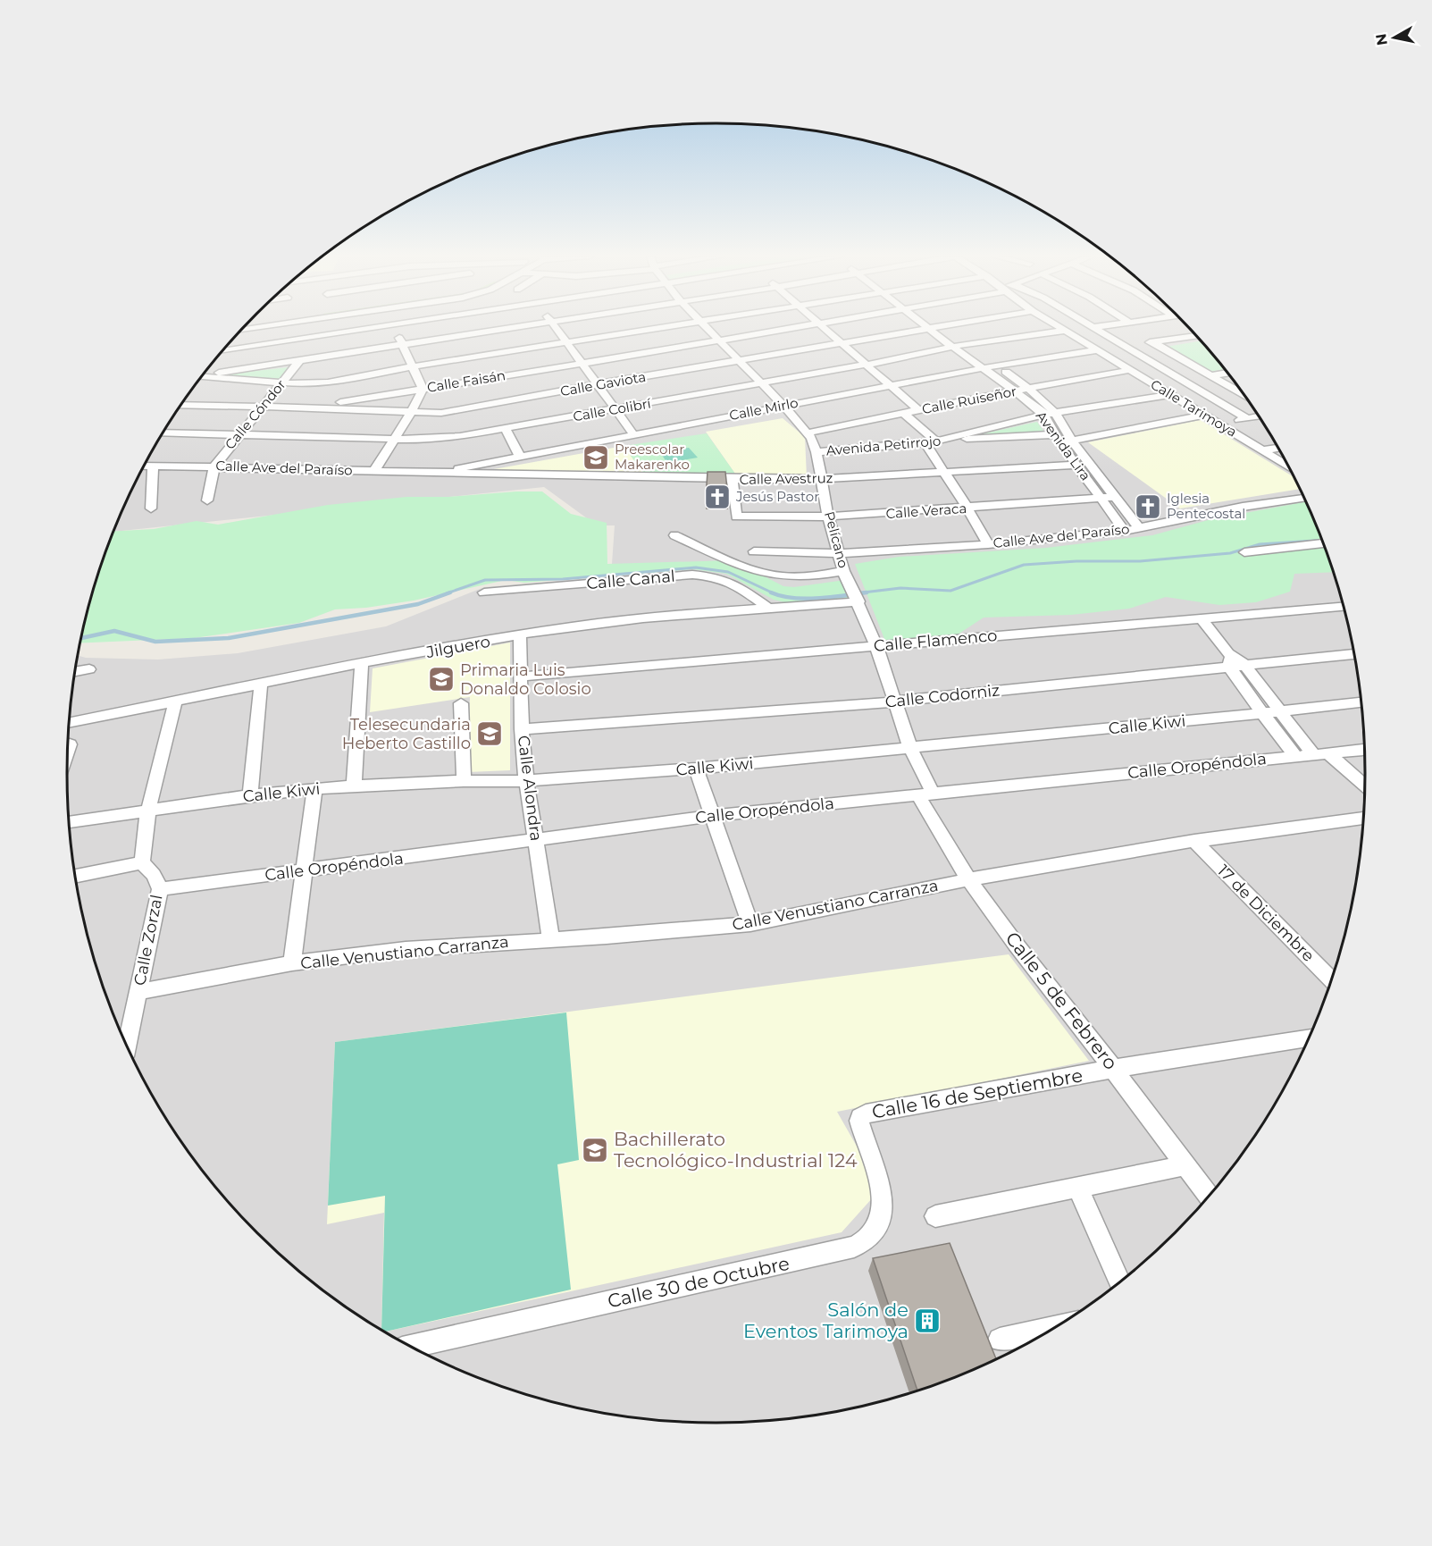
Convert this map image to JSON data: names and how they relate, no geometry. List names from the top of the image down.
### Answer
{
  "streets": {
    "street": [
      "Calle Faisán",
      "Calle Gaviota",
      "Calle Ruiseñor",
      "Calle Tarimoya",
      "Calle Mirlo",
      "Calle Colibrí",
      "Calle Cóndor",
      "Avenida Petirrojo",
      "Avenida Lira",
      "Calle Ave del Paraíso",
      "Calle Avestruz",
      "Calle Veraca",
      "Pelícano",
      "Calle Canal",
      "Calle Flamenco",
      "Jilguero",
      "Calle Codorniz",
      "Calle Kiwi",
      "Calle Oropéndola",
      "Calle Alondra",
      "Calle Venustiano Carranza",
      "17 de Diciembre",
      "Calle Zorzal",
      "Calle 5 de Febrero",
      "Calle 16 de Septiembre",
      "Calle 30 de Octubre"
    ]
  },
  "crossings": [
    ["Calle Faisán", "Calle Gaviota"],
    ["Calle Faisán", "Pelícano"],
    ["Calle Gaviota", "Calle Cóndor"],
    ["Calle Gaviota", "Pelícano"],
    ["Calle Ruiseñor", "Calle Tarimoya"],
    ["Calle Ruiseñor", "Avenida Lira"],
    ["Calle Ruiseñor", "Pelícano"],
    ["Calle Tarimoya", "Calle Mirlo"],
    ["Calle Tarimoya", "Calle Colibrí"],
    ["Calle Tarimoya", "Avenida Petirrojo"],
    ["Calle Mirlo", "Avenida Lira"],
    ["Calle Mirlo", "Calle Ave del Paraíso"],
    ["Calle Mirlo", "Calle Avestruz"],
    ["Calle Mirlo", "Pelícano"],
    ["Calle Colibrí", "Calle Cóndor"],
    ["Calle Colibrí", "Avenida Lira"],
    ["Calle Colibrí", "Pelícano"],
    ["Calle Cóndor", "Calle Ave del Paraíso"],
    ["Avenida Petirrojo", "Avenida Lira"],
    ["Avenida Petirrojo", "Pelícano"],
    ["Avenida Lira", "Calle Ave del Paraíso"],
    ["Avenida Lira", "Calle Avestruz"],
    ["Avenida Lira", "Calle Veraca"],
    ["Calle Ave del Paraíso", "Calle Avestruz"],
    ["Calle Ave del Paraíso", "Pelícano"],
    ["Calle Avestruz", "Calle Veraca"],
    ["Calle Avestruz", "Pelícano"],
    ["Calle Veraca", "Pelícano"],
    ["Pelícano", "Calle Flamenco"],
    ["Pelícano", "Jilguero"],
    ["Pelícano", "Calle Codorniz"],
    ["Pelícano", "Calle Kiwi"],
    ["Pelícano", "Calle Oropéndola"],
    ["Pelícano", "Calle 5 de Febrero"],
    ["Calle Canal", "Jilguero"],
    ["Calle Flamenco", "Calle Alondra"],
    ["Jilguero", "Calle Alondra"],
    ["Calle Codorniz", "Calle Alondra"],
    ["Calle Kiwi", "Calle Alondra"],
    ["Calle Oropéndola", "Calle Alondra"],
    ["Calle Oropéndola", "Calle Zorzal"],
    ["Calle Oropéndola", "Calle 5 de Febrero"],
    ["Calle Alondra", "Calle Venustiano Carranza"],
    ["Calle Venustiano Carranza", "17 de Diciembre"],
    ["Calle Venustiano Carranza", "Calle Zorzal"],
    ["Calle Venustiano Carranza", "Calle 5 de Febrero"],
    ["Calle 5 de Febrero", "Calle 16 de Septiembre"],
    ["Calle 16 de Septiembre", "Calle 30 de Octubre"]
  ],
  "places": {
    "school or university": [
      "Preescolar Makarenko",
      "Primaria Luis Donaldo Colosio",
      "Telesecundaria Heberto Castillo",
      "Bachillerato Tecnológico-Industrial 124"
    ],
    "church": ["Jesús Pastor", "Iglesia Pentecostal"],
    "building": ["Salón de Eventos Tarimoya"]
  },
  "north": "left"
}
